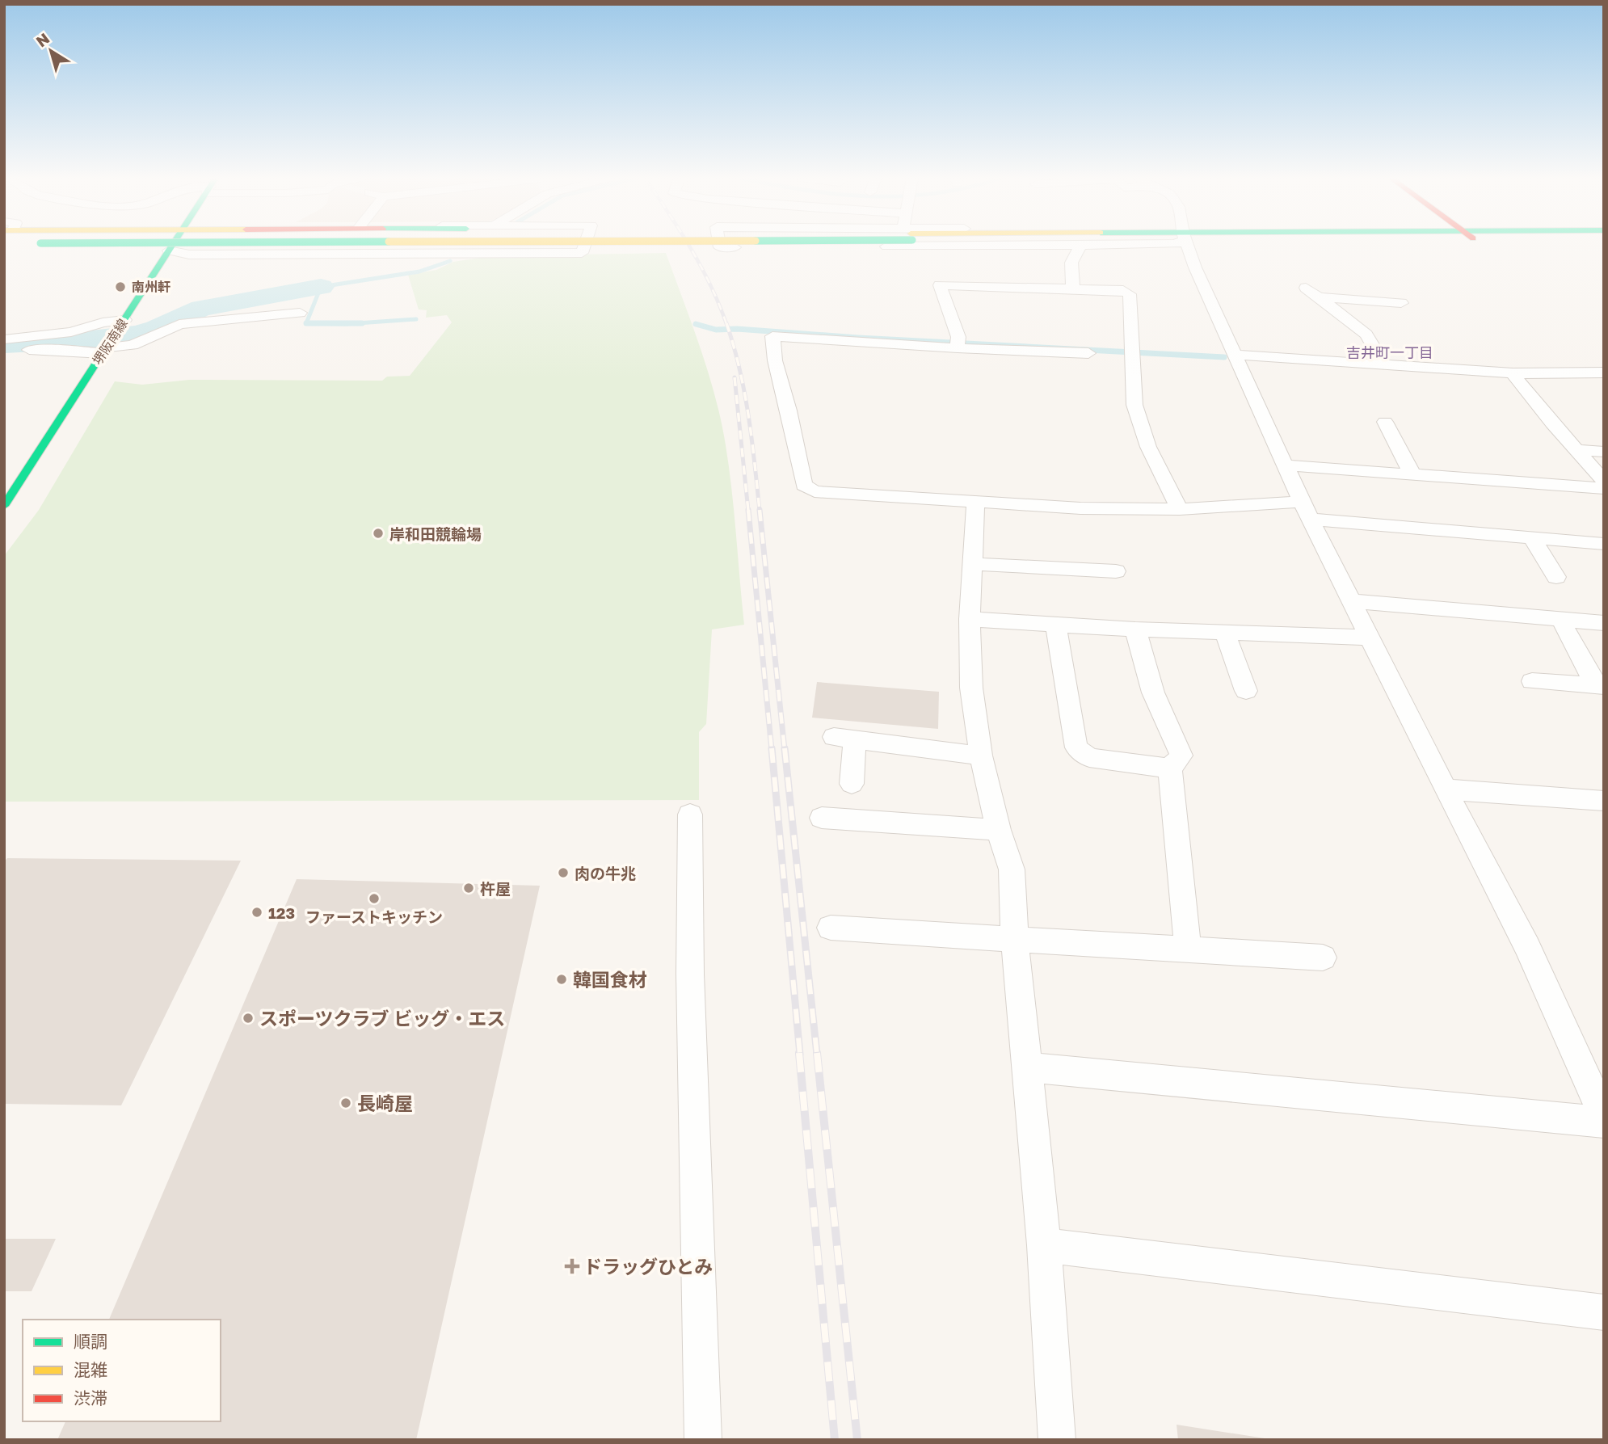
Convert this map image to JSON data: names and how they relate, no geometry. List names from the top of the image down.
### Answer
{
  "streets": {
    "main road": ["堺阪南線"]
  },
  "districts": ["吉井町一丁目"],
  "places": {
    "other": [
      "南州軒",
      "岸和田競輪場",
      "肉の牛兆",
      "杵屋",
      "ファーストキッチン",
      "123",
      "韓国食材",
      "スポーツクラブ ビッグ・エス",
      "長崎屋"
    ],
    "health": ["ドラッグひとみ"]
  },
  "legend": ["順調", "混雑", "渋滞"],
  "north": "top left"
}
